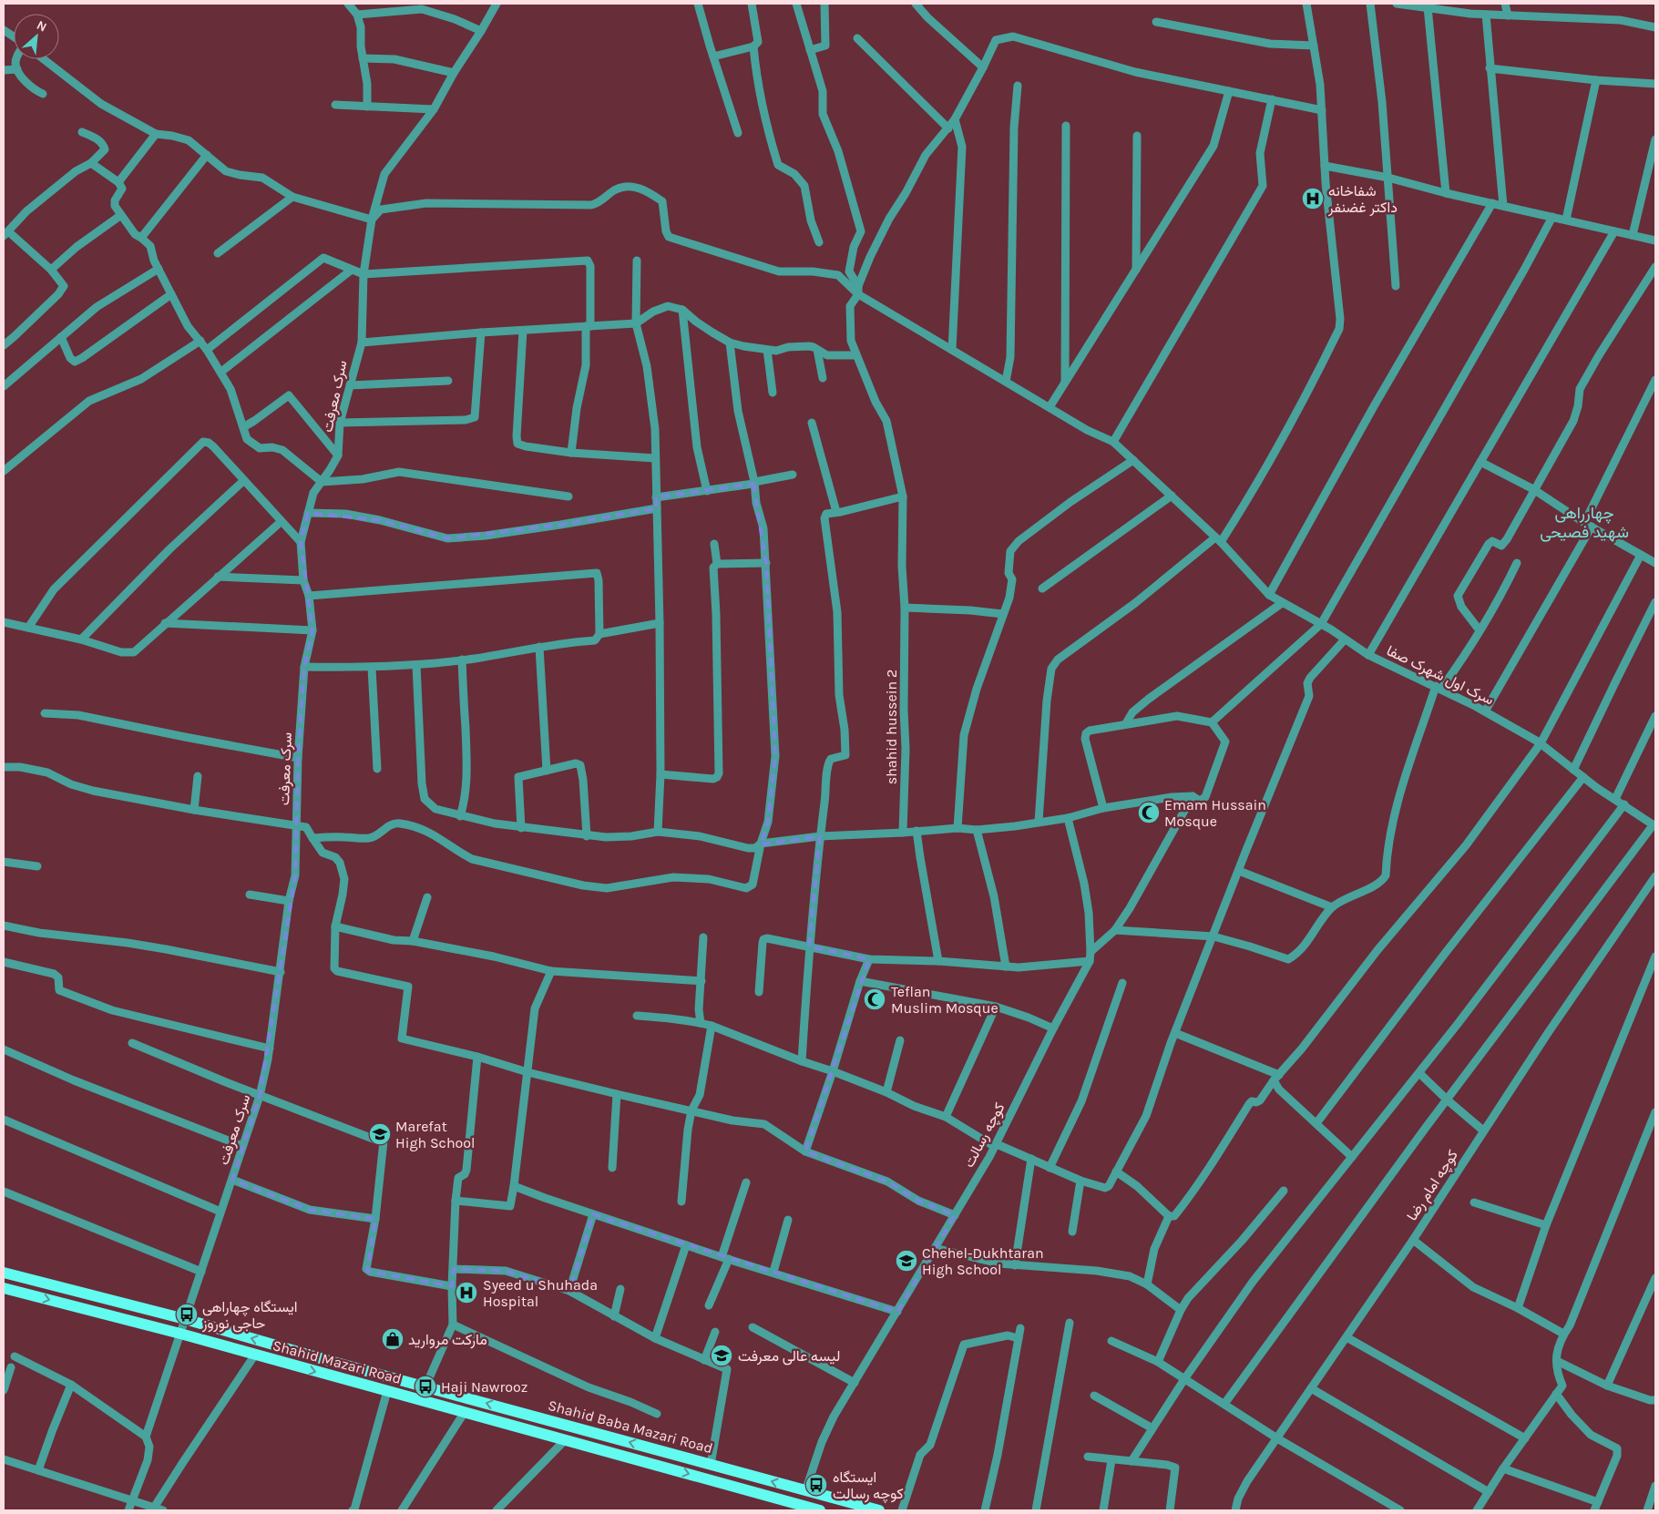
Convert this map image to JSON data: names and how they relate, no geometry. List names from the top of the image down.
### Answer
{
  "streets": {
    "main road": ["Shahid Mazari Road", "Shahid Baba Mazari Road"],
    "street": [
      "سرک معرفت",
      "سرک اول شهرک صفا",
      "shahid hussein 2",
      "کوچه رسالت",
      "کوچه امام رضا"
    ]
  },
  "crossings": [
    ["سرک معرفت", "Shahid Mazari Road"],
    ["سرک معرفت", "Shahid Baba Mazari Road"],
    ["کوچه رسالت", "Shahid Baba Mazari Road"]
  ],
  "one_way": ["Shahid Mazari Road", "Shahid Baba Mazari Road"],
  "districts": ["چهارراهی شهید فصیحی"],
  "places": {
    "hospital": ["شفاخانه داکتر غضنفر", "Syeed u Shuhada Hospital"],
    "mosque": ["Emam Hussain Mosque", "Teflan Muslim Mosque"],
    "school or university": ["Marefat High School", "Chehel-Dukhtaran High School", "لیسه عالی معرفت"],
    "bus stop": ["ایستگاه چهاراهی حاجی نوروز", "Haji Nawrooz", "ایستگاه کوچه رسالت"],
    "shop": ["مارکت مروارید"]
  },
  "north": "top right"
}
